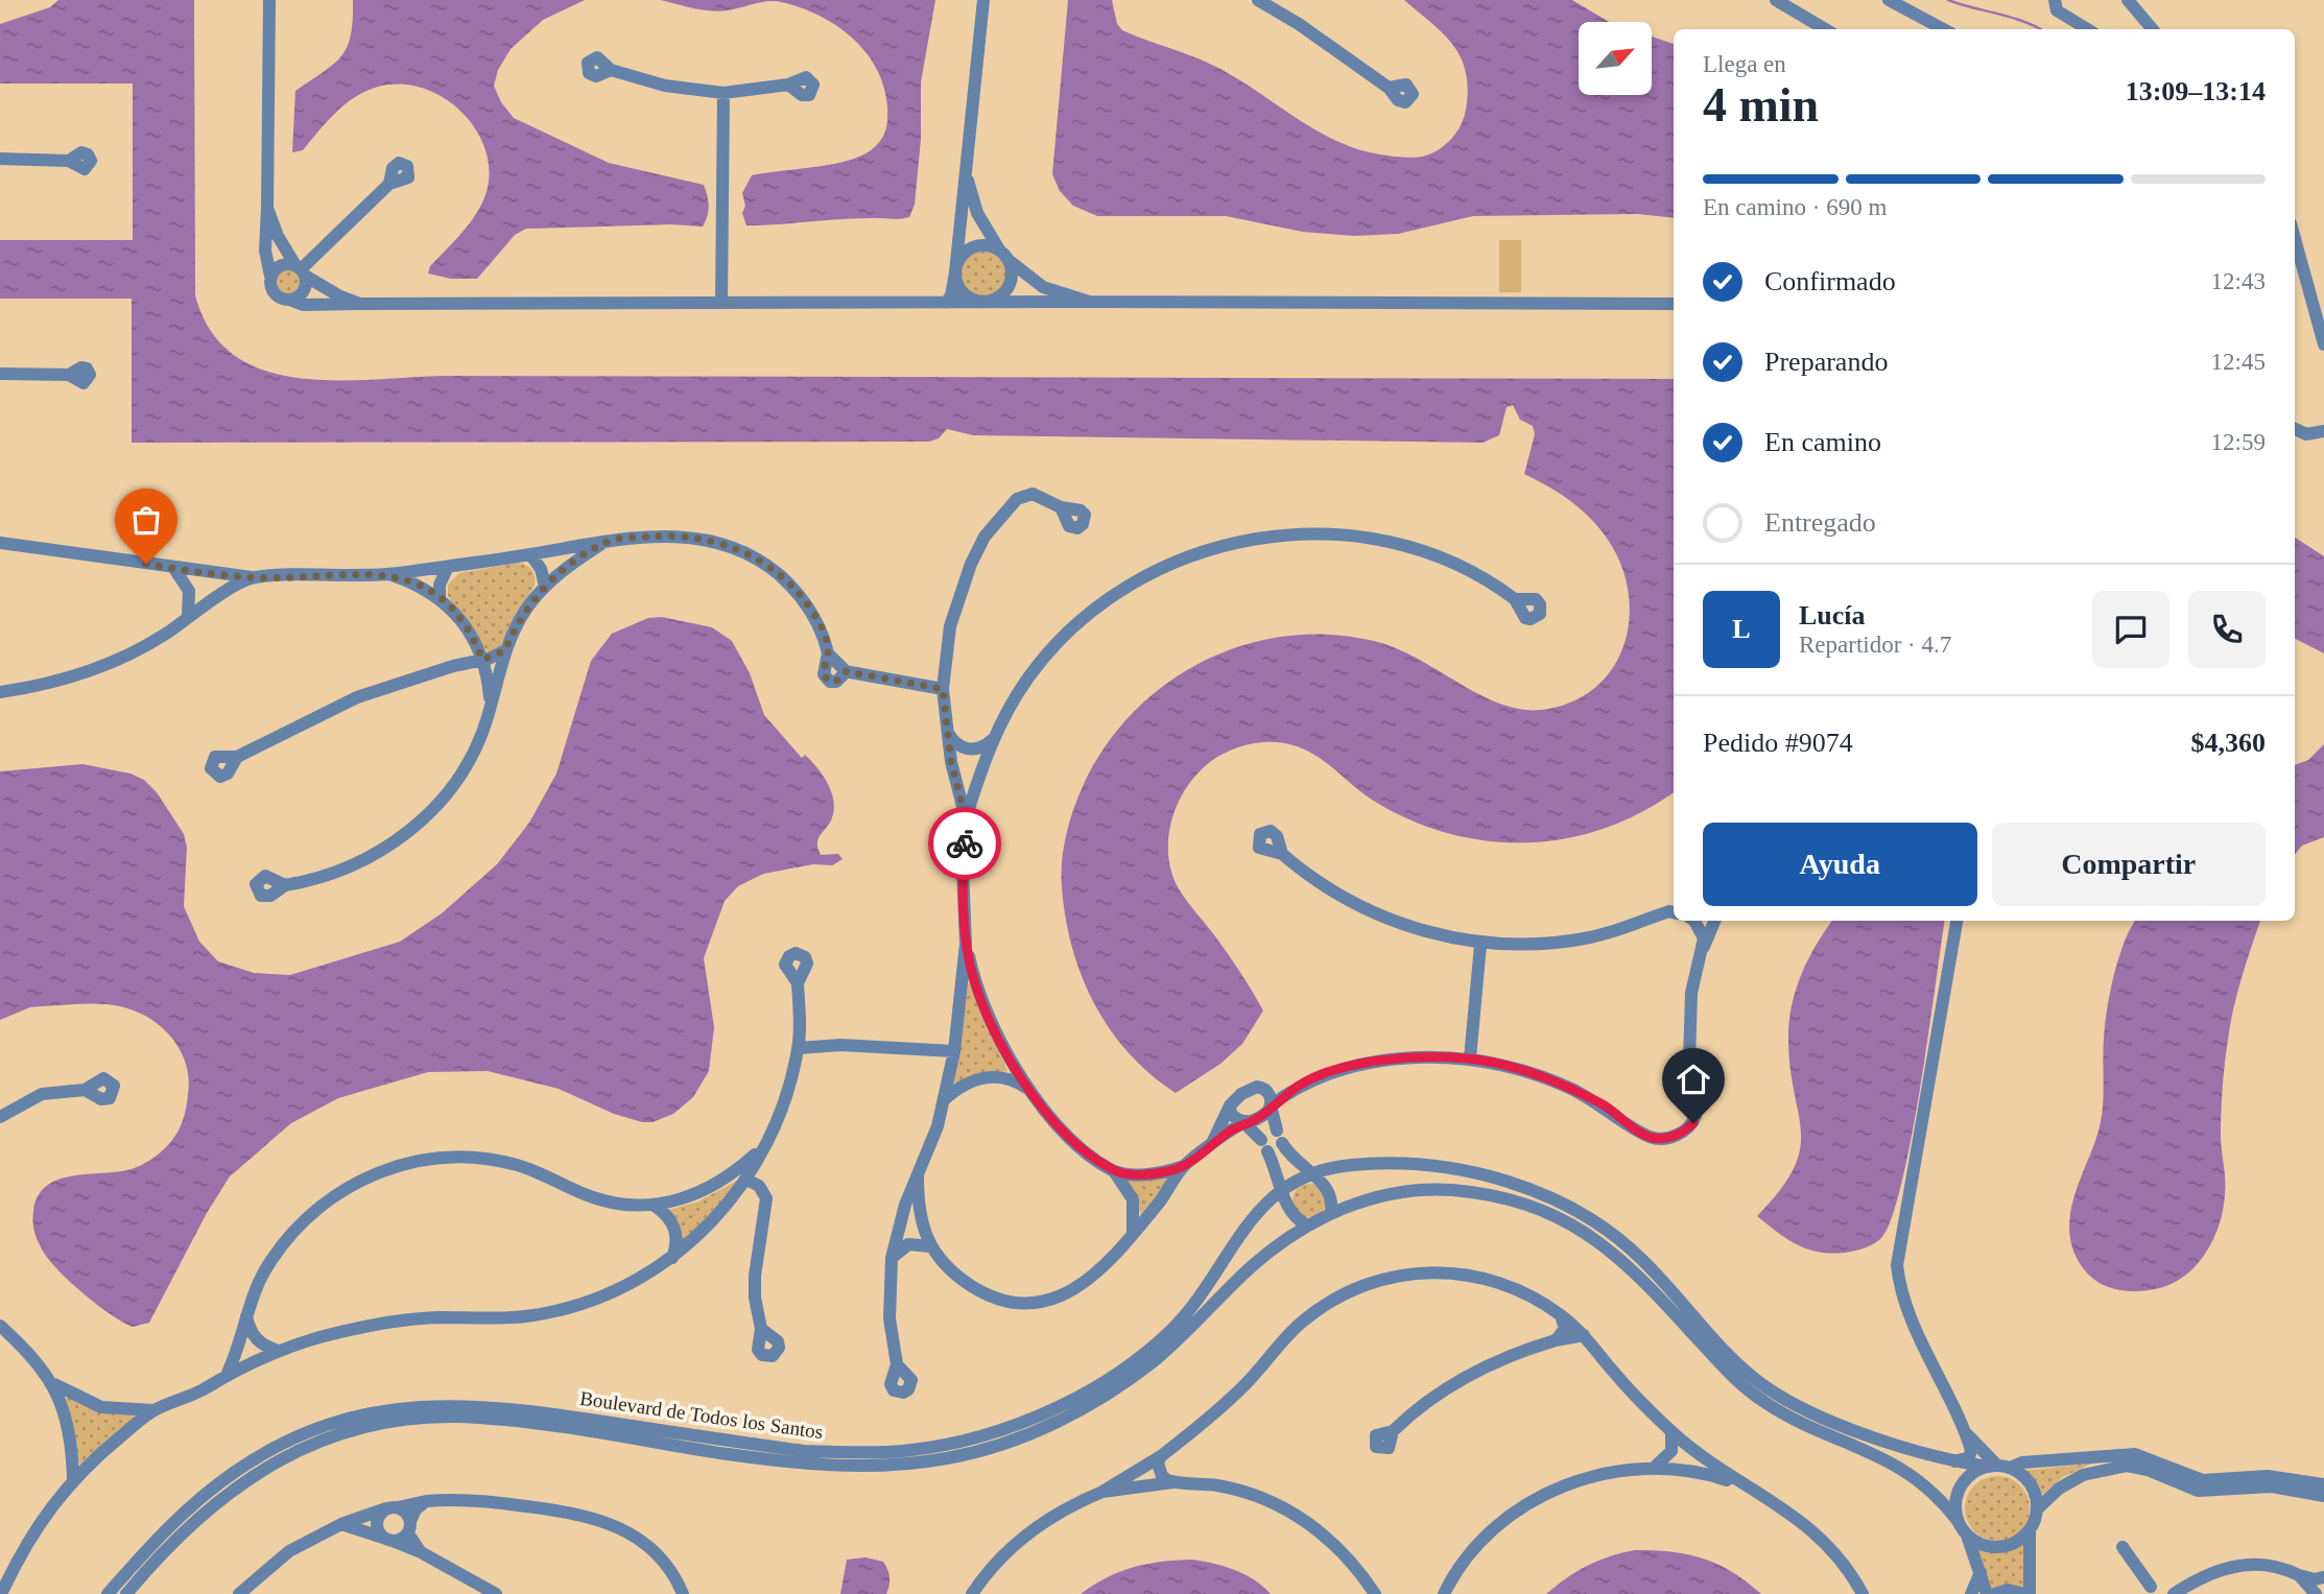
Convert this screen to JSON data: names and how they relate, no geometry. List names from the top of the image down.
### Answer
{
  "streets": {
    "street": ["Boulevard de Todos los Santos"]
  },
  "north": "top right",
  "page": {
    "heading": ["4 min", "Llega en", "13:09–13:14"],
    "panel": [
      "Lucía",
      "Repartidor · 4.7",
      "Pedido #9074",
      "$4,360"
    ],
    "bar": "En camino · 690 m",
    "list": [
      ["Confirmado", "12:43"],
      ["Preparando", "12:45"],
      ["En camino", "12:59"],
      "Entregado"
    ],
    "round": "L",
    "buttons": ["Ayuda", "Compartir"]
  }
}
